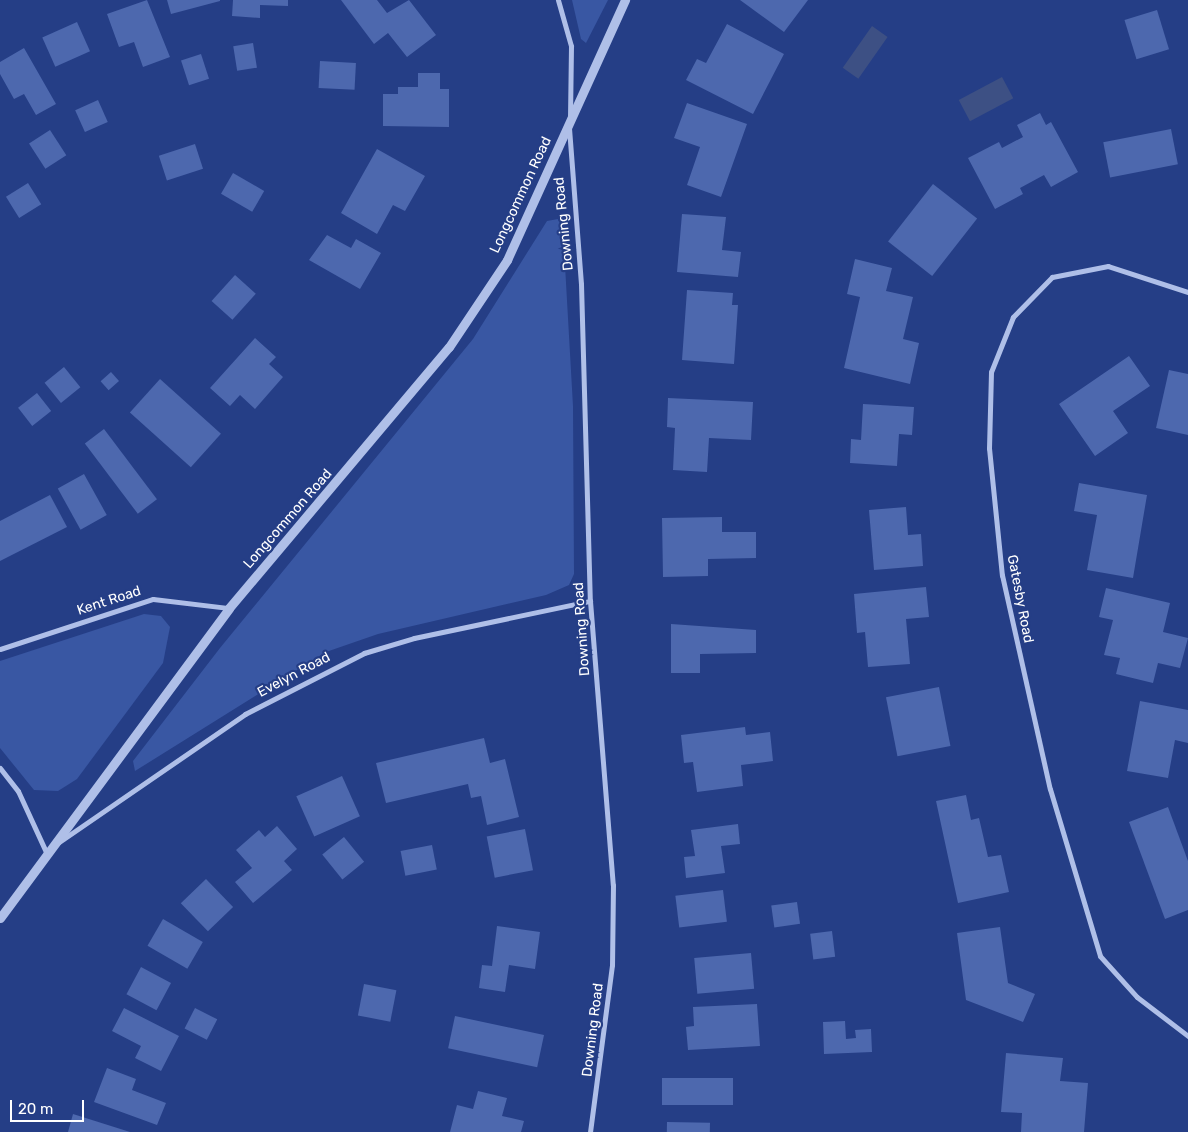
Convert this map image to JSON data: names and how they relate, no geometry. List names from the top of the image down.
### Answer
{
  "streets": {
    "street": [
      "Longcommon Road",
      "Downing Road",
      "Gatesby Road",
      "Kent Road",
      "Evelyn Road"
    ]
  },
  "crossings": [
    ["Longcommon Road", "Downing Road"],
    ["Longcommon Road", "Kent Road"],
    ["Longcommon Road", "Evelyn Road"],
    ["Downing Road", "Evelyn Road"]
  ],
  "scale_bar": "20 m"
}
